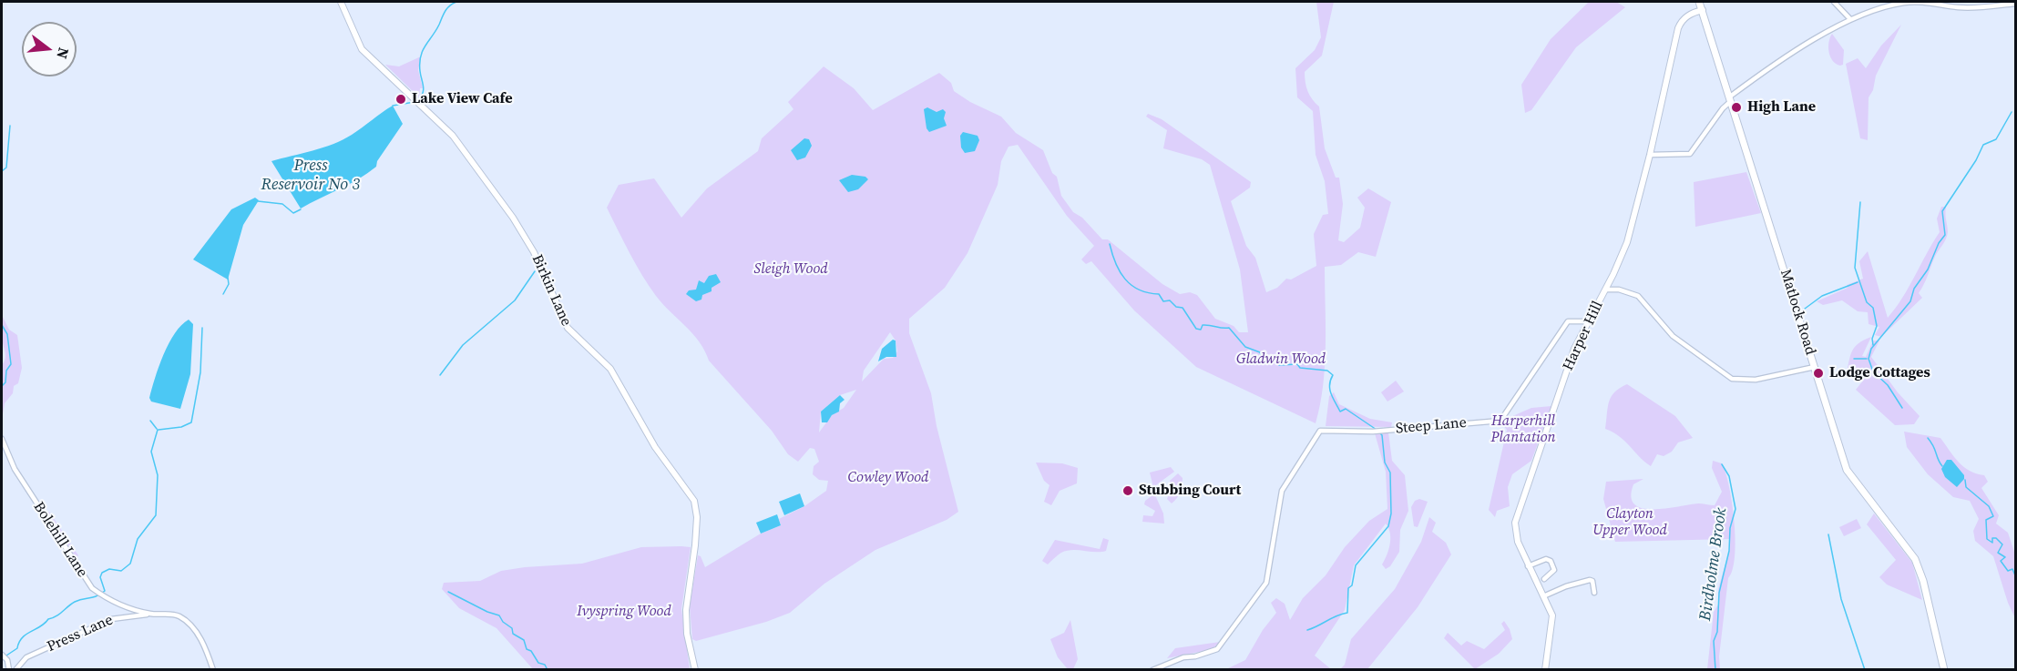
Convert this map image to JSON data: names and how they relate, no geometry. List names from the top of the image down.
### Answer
{
  "streets": {
    "main road": ["Matlock Road"],
    "street": [
      "Birkin Lane",
      "Harper Hill",
      "Steep Lane",
      "Bolehill Lane",
      "Press Lane"
    ]
  },
  "crossings": [
    ["Matlock Road", "Harper Hill"],
    ["Harper Hill", "Steep Lane"],
    ["Bolehill Lane", "Press Lane"]
  ],
  "water": ["Press Reservoir No 3", "Birdholme Brook"],
  "parks": [
    "Sleigh Wood",
    "Gladwin Wood",
    "Harperhill Plantation",
    "Cowley Wood",
    "Clayton Upper Wood",
    "Ivyspring Wood"
  ],
  "places": [
    "Lake View Cafe",
    "High Lane",
    "Lodge Cottages",
    "Stubbing Court"
  ],
  "north": "right"
}
